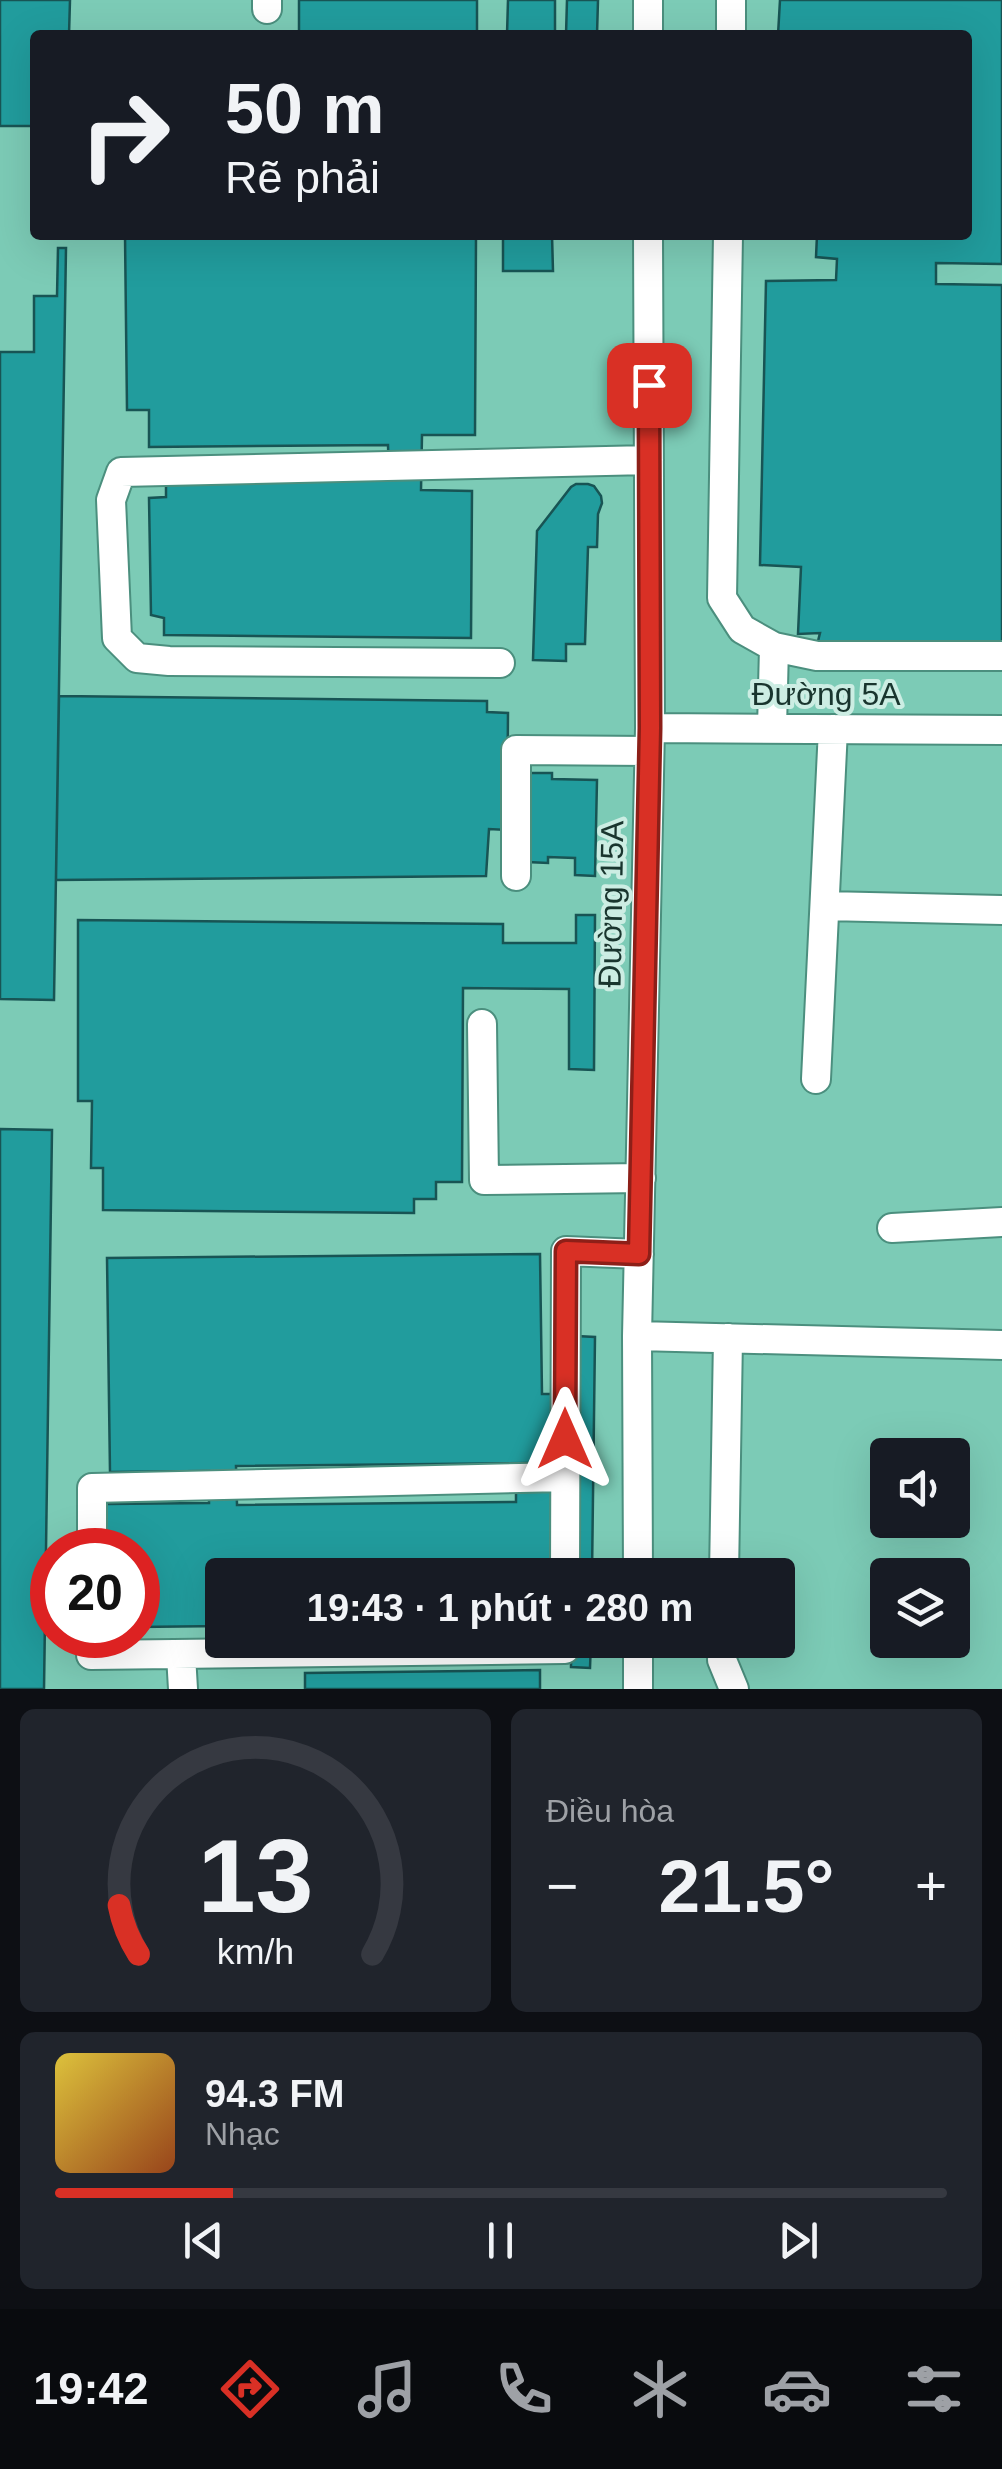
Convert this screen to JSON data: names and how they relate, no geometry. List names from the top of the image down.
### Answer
{
  "streets": {
    "street": ["Đường 5A", "Đường 15A"]
  },
  "crossings": [
    ["Đường 5A", "Đường 15A"]
  ],
  "page": {
    "turn": ["50 m", "Rẽ phải"],
    "limit": "20",
    "trip": "19:43 · 1 phút · 280 m",
    "tile": "Điều hòa",
    "heat": ["−", "21.5°", "+"],
    "song": ["94.3 FM", "Nhạc"],
    "tabs": "19:42",
    "gauge": ["13", "km/h"]
  }
}
